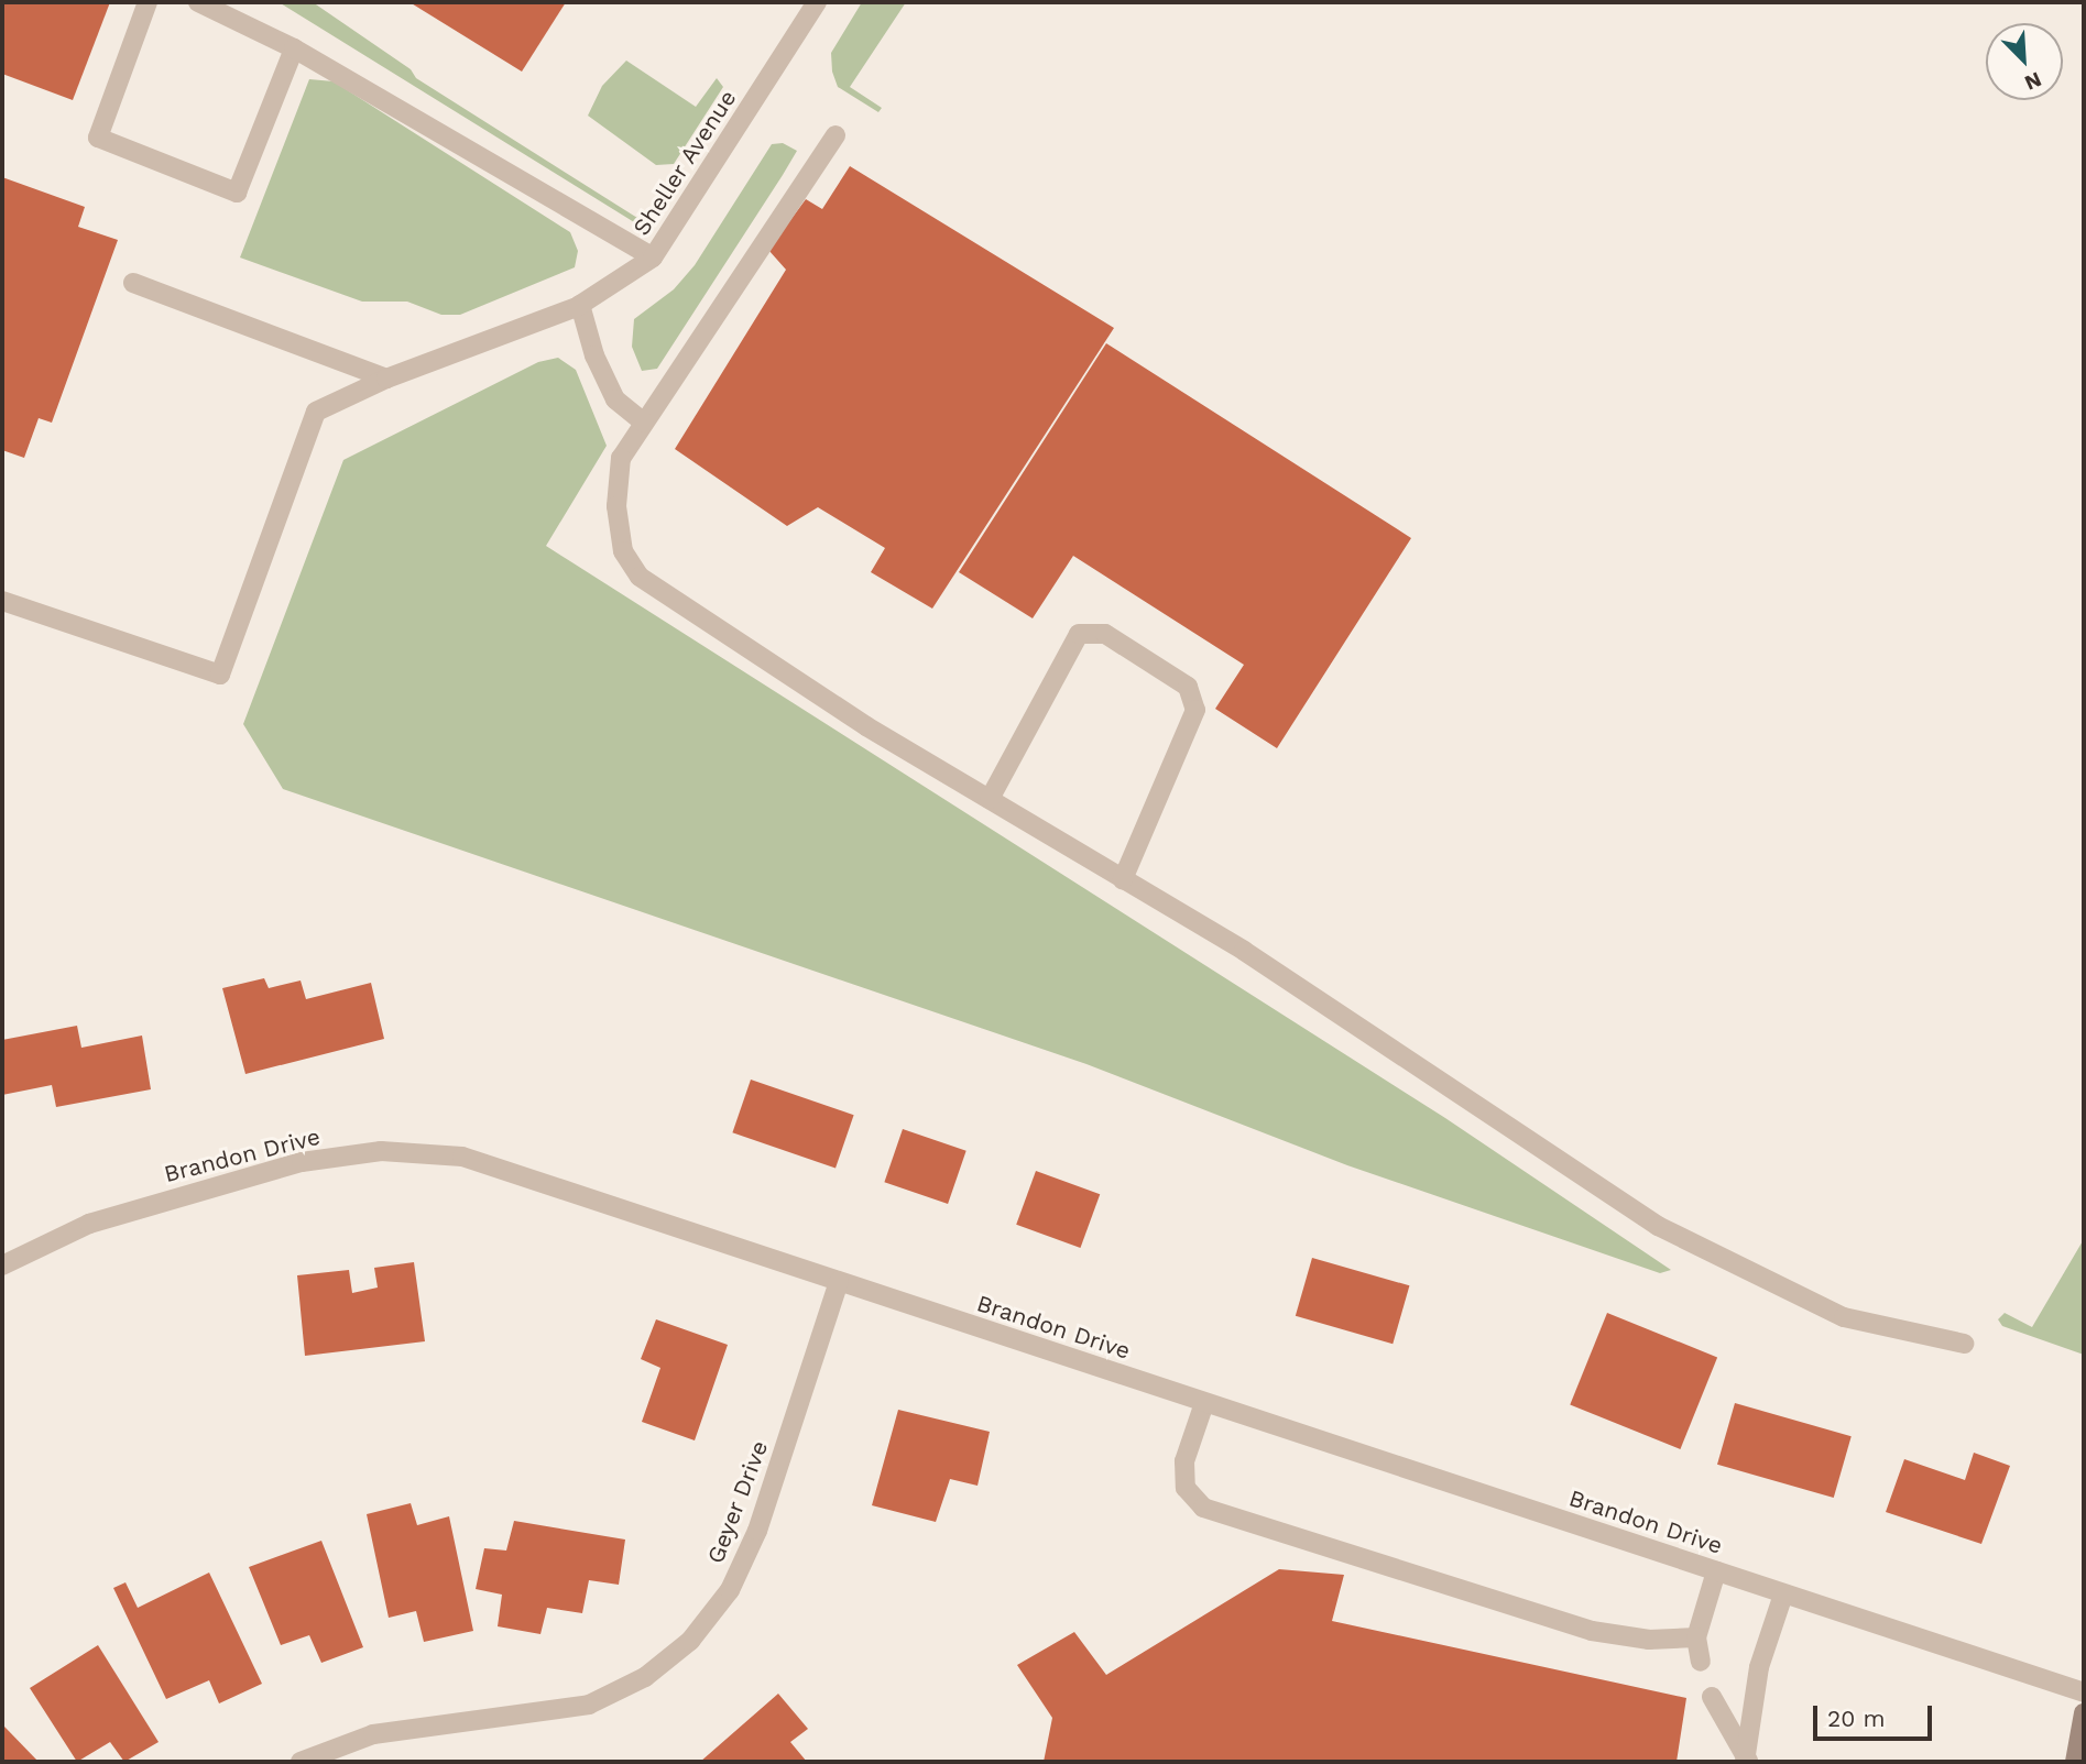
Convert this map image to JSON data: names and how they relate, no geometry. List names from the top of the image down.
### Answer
{
  "streets": {
    "street": ["Sheller Avenue", "Brandon Drive", "Geyer Drive"]
  },
  "crossings": [
    ["Brandon Drive", "Geyer Drive"]
  ],
  "scale_bar": "20 m",
  "north": "bottom right"
}
